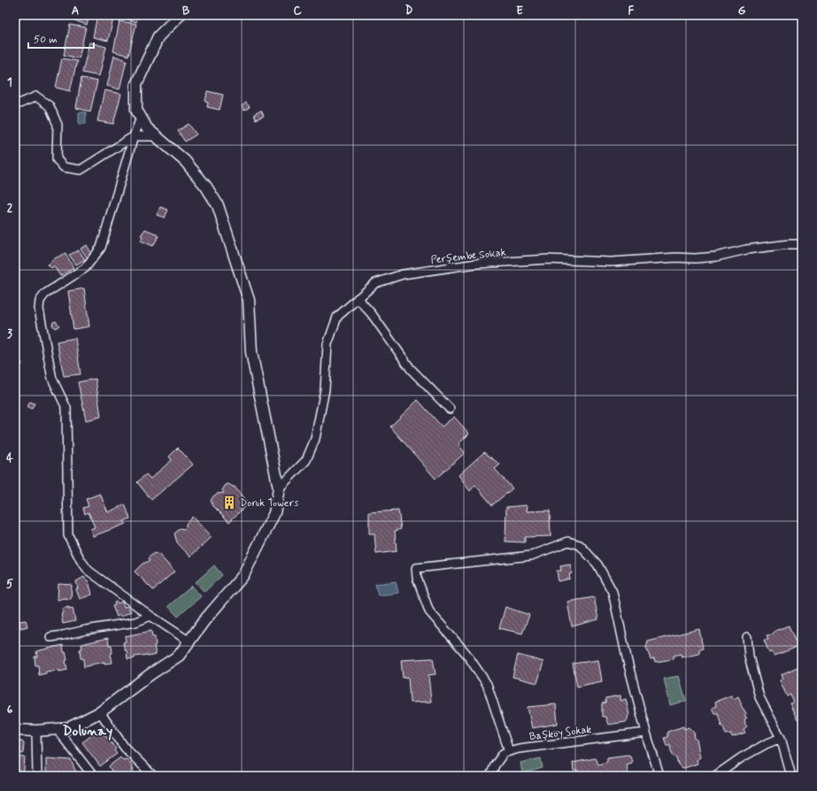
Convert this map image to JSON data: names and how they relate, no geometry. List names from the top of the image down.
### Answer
{
  "streets": {
    "street": ["Perşembe Sokak", "Başköy Sokak"]
  },
  "districts": ["Dolunay"],
  "places": {
    "building": ["Doruk Towers"]
  },
  "scale_bar": "50 m",
  "grid": {
    "columns": [
      "A",
      "B",
      "C",
      "D",
      "E",
      "F",
      "G"
    ],
    "rows": [
      "1",
      "2",
      "3",
      "4",
      "5",
      "6"
    ]
  }
}
